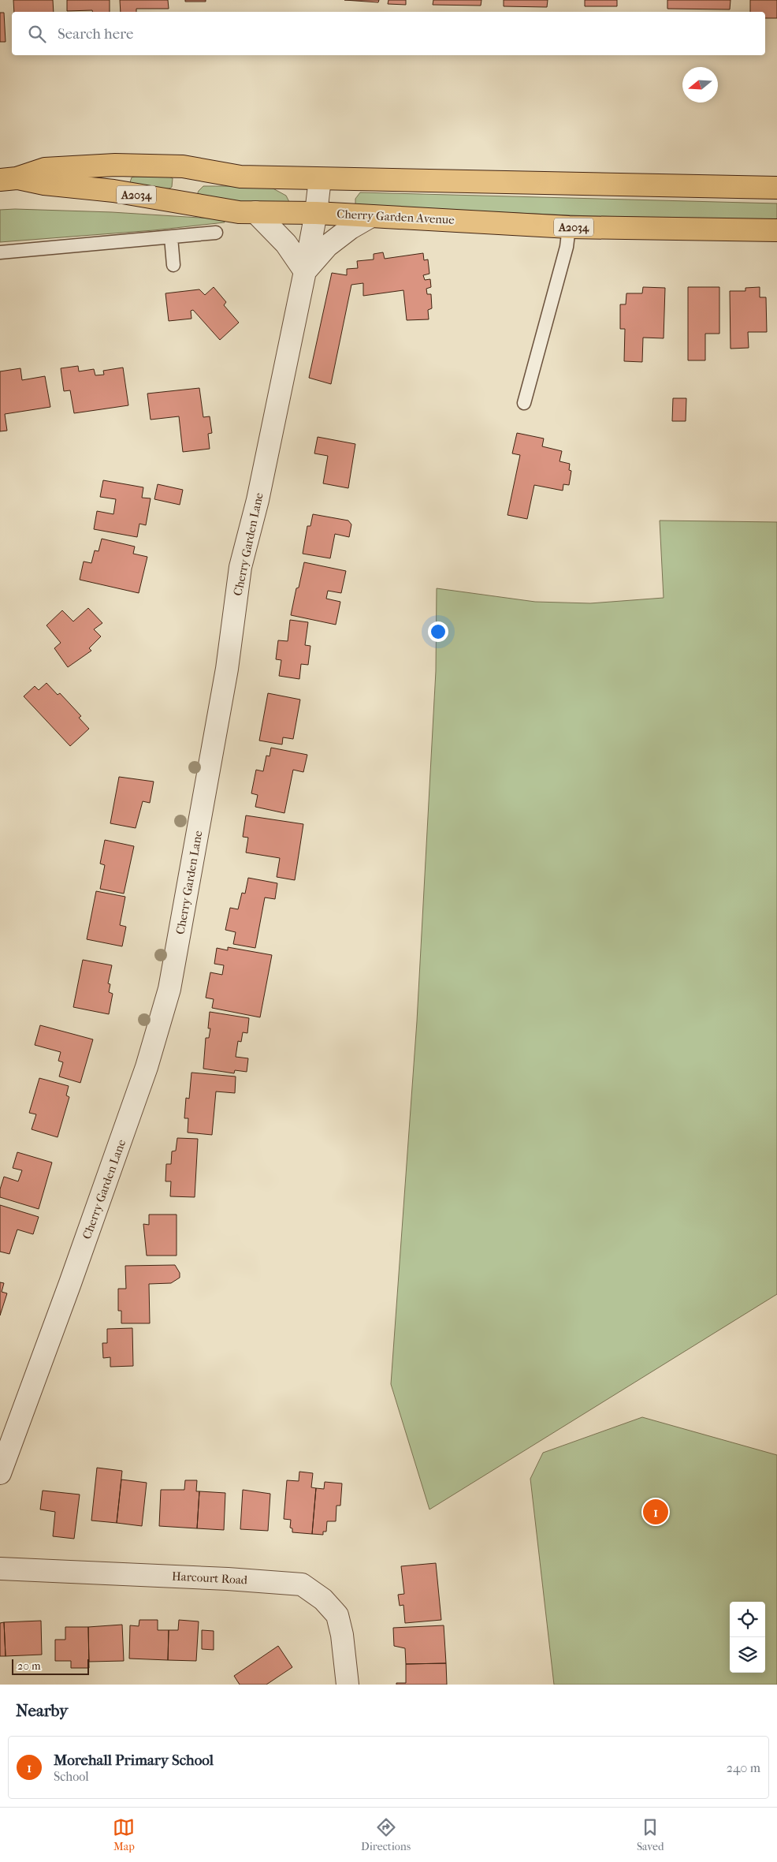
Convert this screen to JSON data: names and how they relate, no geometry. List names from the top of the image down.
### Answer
{
  "streets": {
    "main road": ["A2034", "Cherry Garden Avenue"],
    "street": ["Cherry Garden Lane", "Harcourt Road"]
  },
  "crossings": [
    ["Cherry Garden Avenue", "Cherry Garden Lane"]
  ],
  "scale_bar": "20 m",
  "north": "left",
  "page": {
    "search": "Search here",
    "pins": "1",
    "scale": "20 m",
    "heading": "Nearby",
    "list": [
      {
        "mark": "1",
        "name": "Morehall Primary School",
        "note": "School",
        "value": "240 m"
      }
    ],
    "nav": ["Map", "Directions", "Saved"]
  }
}
